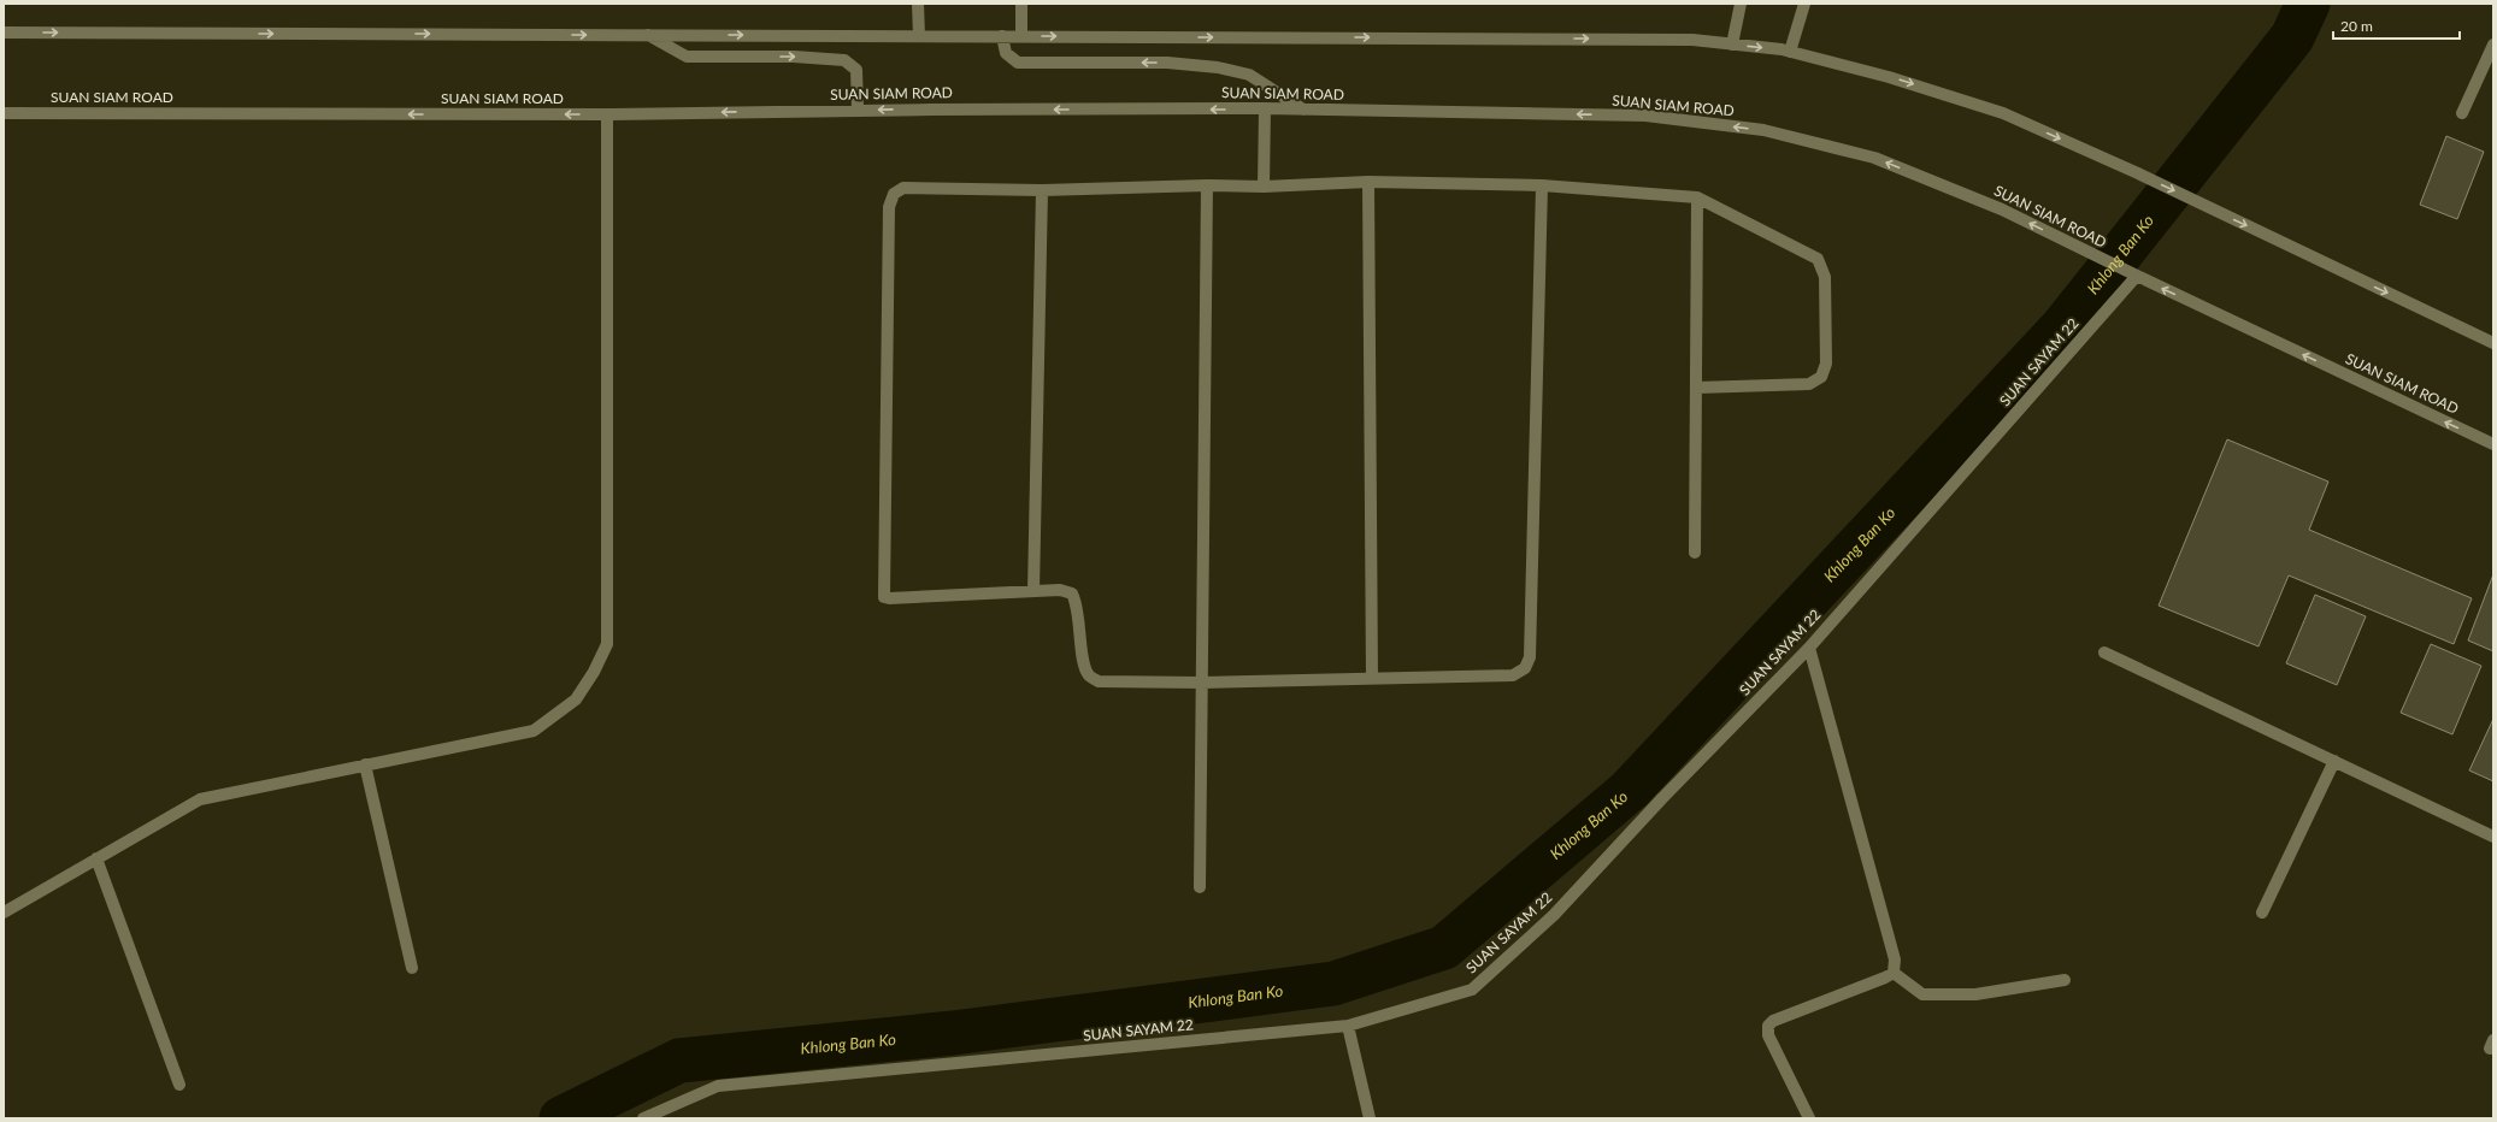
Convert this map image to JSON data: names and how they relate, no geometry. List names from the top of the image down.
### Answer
{
  "streets": {
    "street": ["SUAN SIAM ROAD", "SUAN SAYAM 22"]
  },
  "crossings": [
    ["SUAN SIAM ROAD", "SUAN SAYAM 22"]
  ],
  "water": ["Khlong Ban Ko"],
  "scale_bar": "20 m"
}
